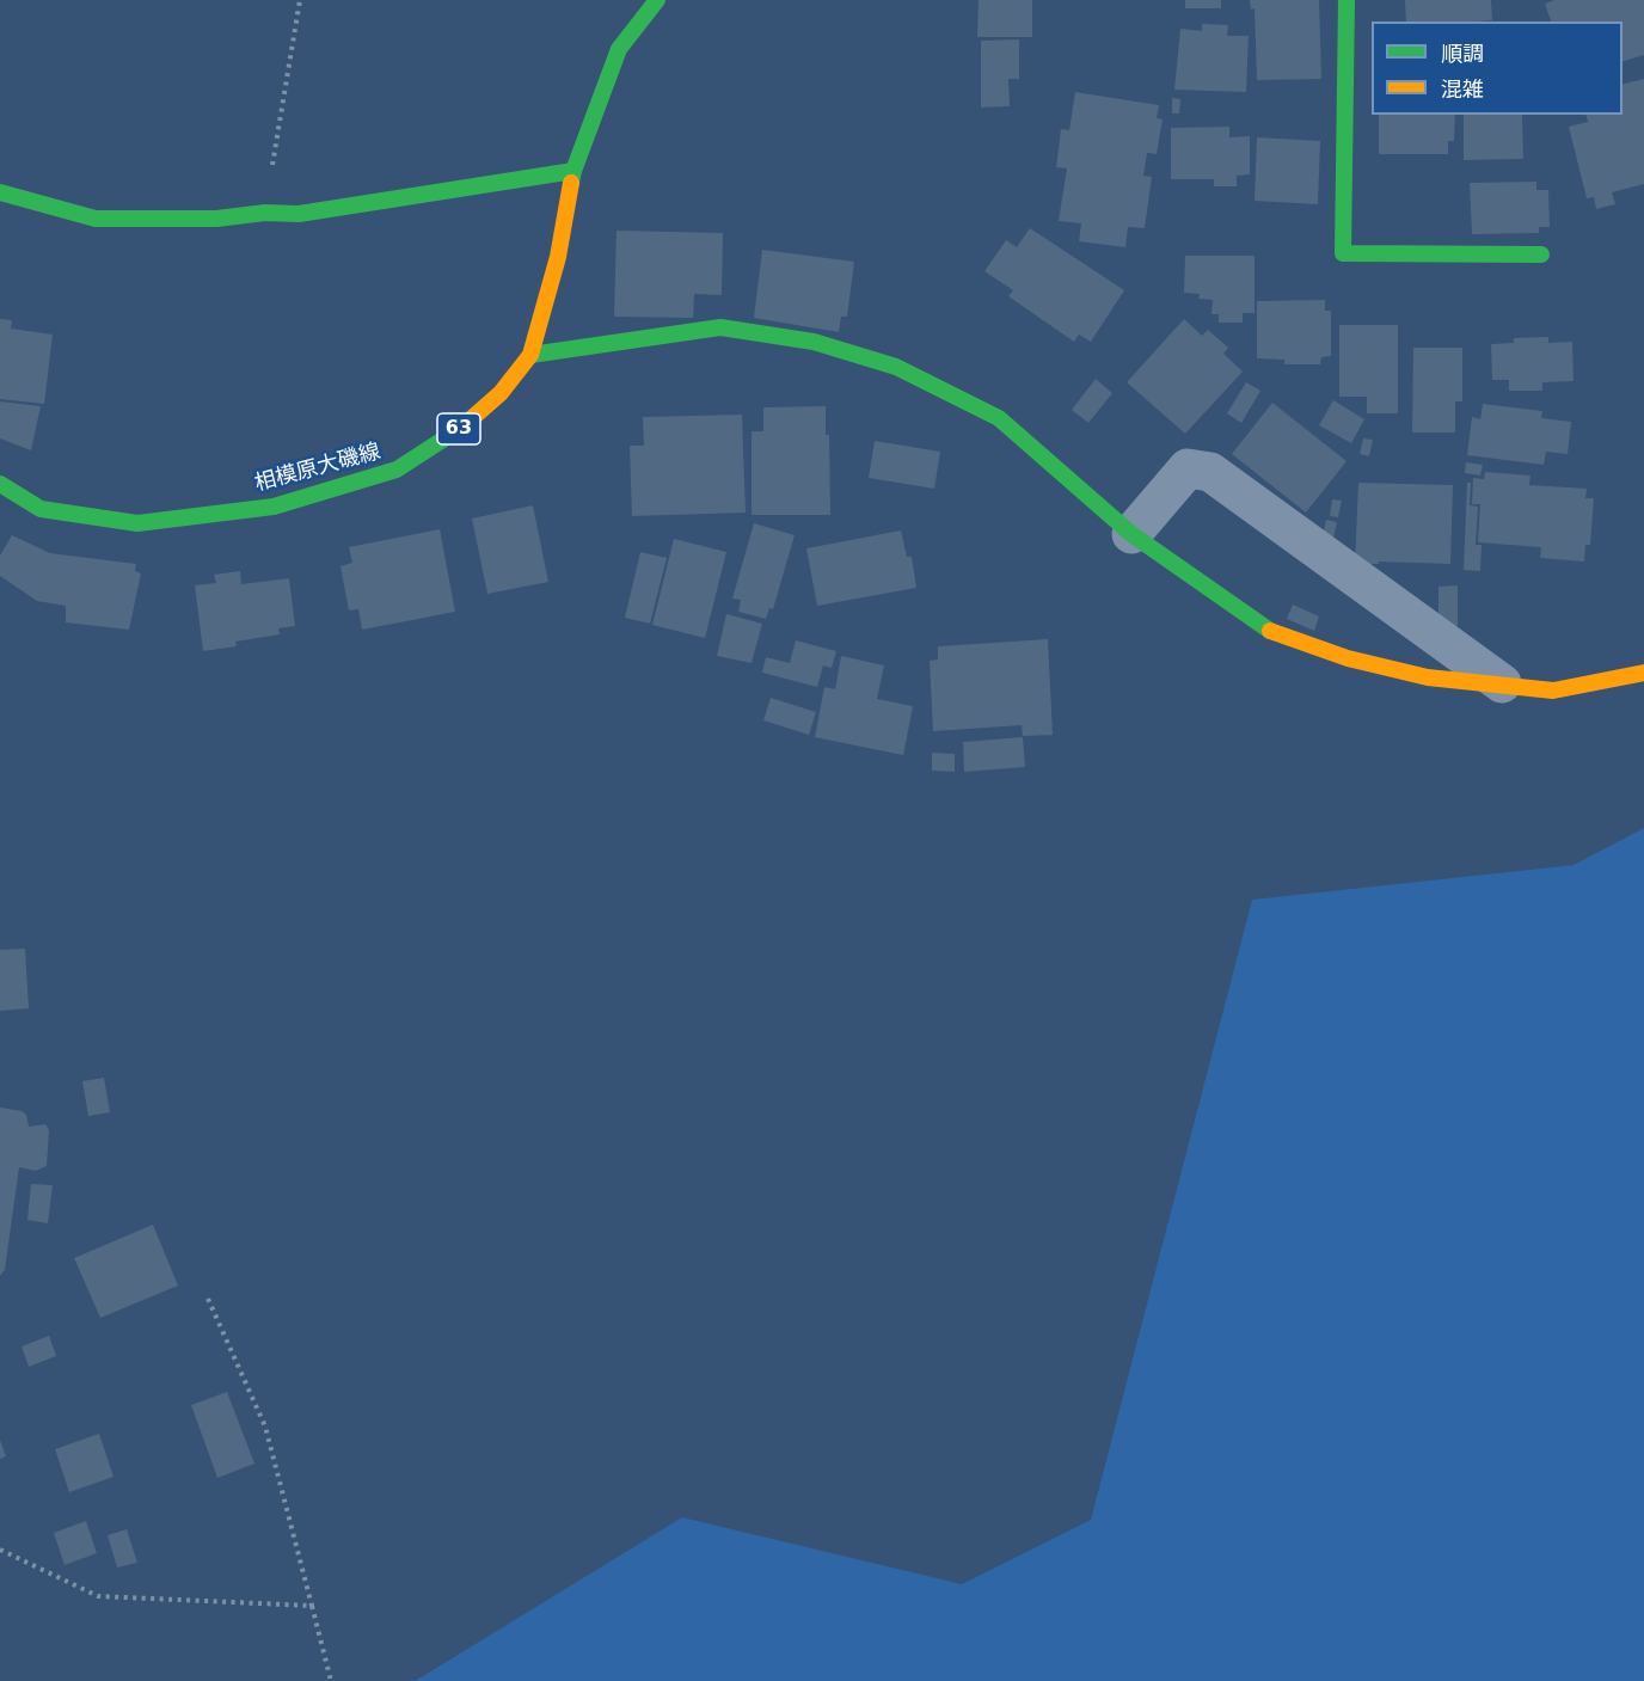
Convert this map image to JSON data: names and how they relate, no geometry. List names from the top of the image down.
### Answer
{
  "streets": {
    "street": ["63", "相模原大磯線"]
  },
  "legend": ["順調", "混雑"]
}
